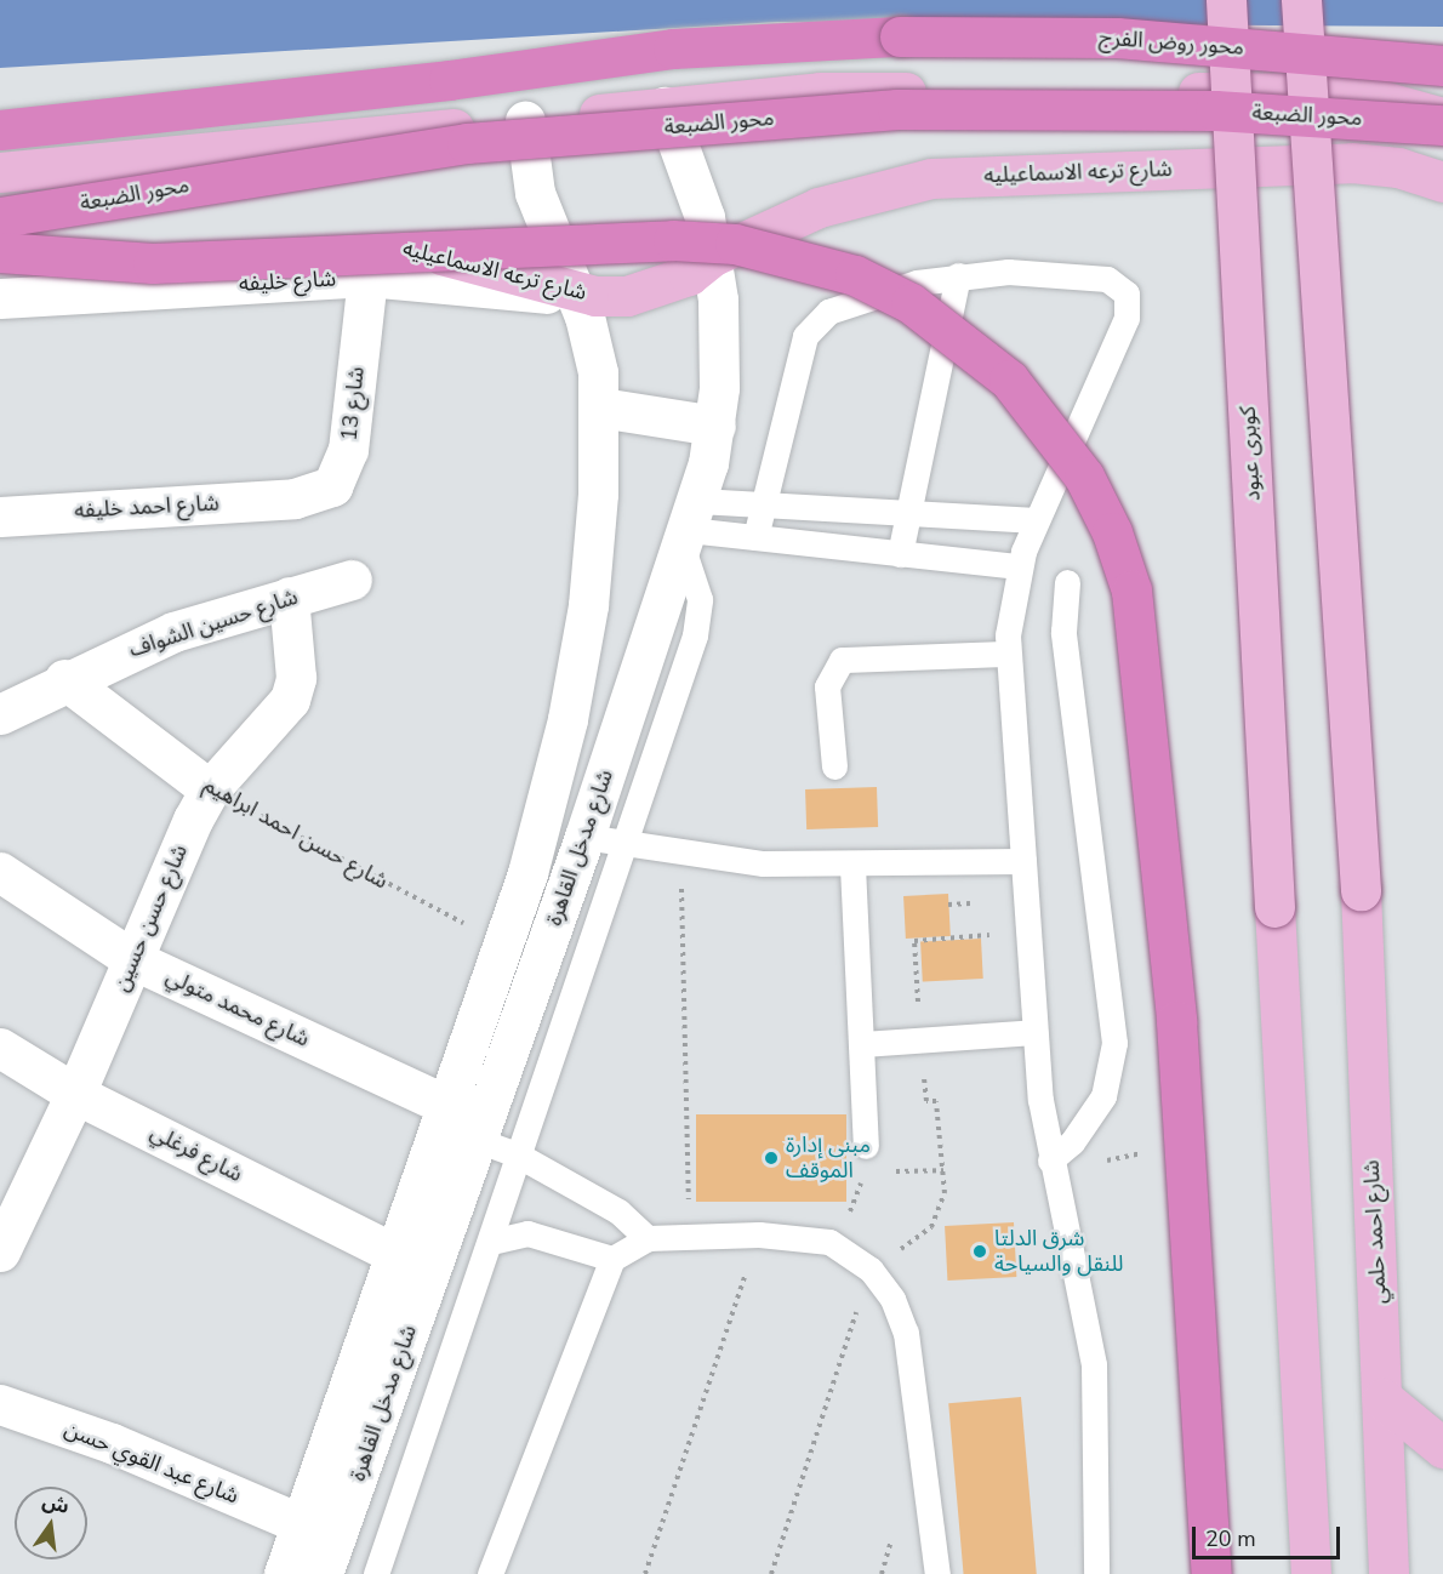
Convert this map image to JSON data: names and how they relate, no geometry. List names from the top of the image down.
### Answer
{
  "streets": {
    "highway": ["محور روض الفرج", "محور الضبعة"],
    "main road": ["شارع ترعه الاسماعيليه", "كوبرى عبود", "شارع احمد حلمي"],
    "street": [
      "شارع خليفه",
      "شارع 13",
      "شارع احمد خليفه",
      "شارع حسين الشواف",
      "شارع حسن احمد ابراهيم",
      "شارع مدخل القاهرة",
      "شارع حسن حسين",
      "شارع محمد متولي",
      "شارع فرغلي",
      "شارع عبد القوي حسن"
    ]
  },
  "crossings": [
    ["شارع ترعه الاسماعيليه", "شارع خليفه"],
    ["شارع ترعه الاسماعيليه", "شارع مدخل القاهرة"],
    ["شارع خليفه", "شارع 13"],
    ["شارع خليفه", "شارع مدخل القاهرة"],
    ["شارع 13", "شارع احمد خليفه"],
    ["شارع حسين الشواف", "شارع حسن احمد ابراهيم"],
    ["شارع حسين الشواف", "شارع حسن حسين"],
    ["شارع حسن احمد ابراهيم", "شارع مدخل القاهرة"],
    ["شارع حسن احمد ابراهيم", "شارع حسن حسين"],
    ["شارع مدخل القاهرة", "شارع محمد متولي"],
    ["شارع مدخل القاهرة", "شارع فرغلي"],
    ["شارع مدخل القاهرة", "شارع عبد القوي حسن"],
    ["شارع حسن حسين", "شارع محمد متولي"],
    ["شارع حسن حسين", "شارع فرغلي"]
  ],
  "places": ["مبنى إدارة الموقف", "شرق الدلتا للنقل والسياحة"],
  "scale_bar": "20 m",
  "north": "top"
}
